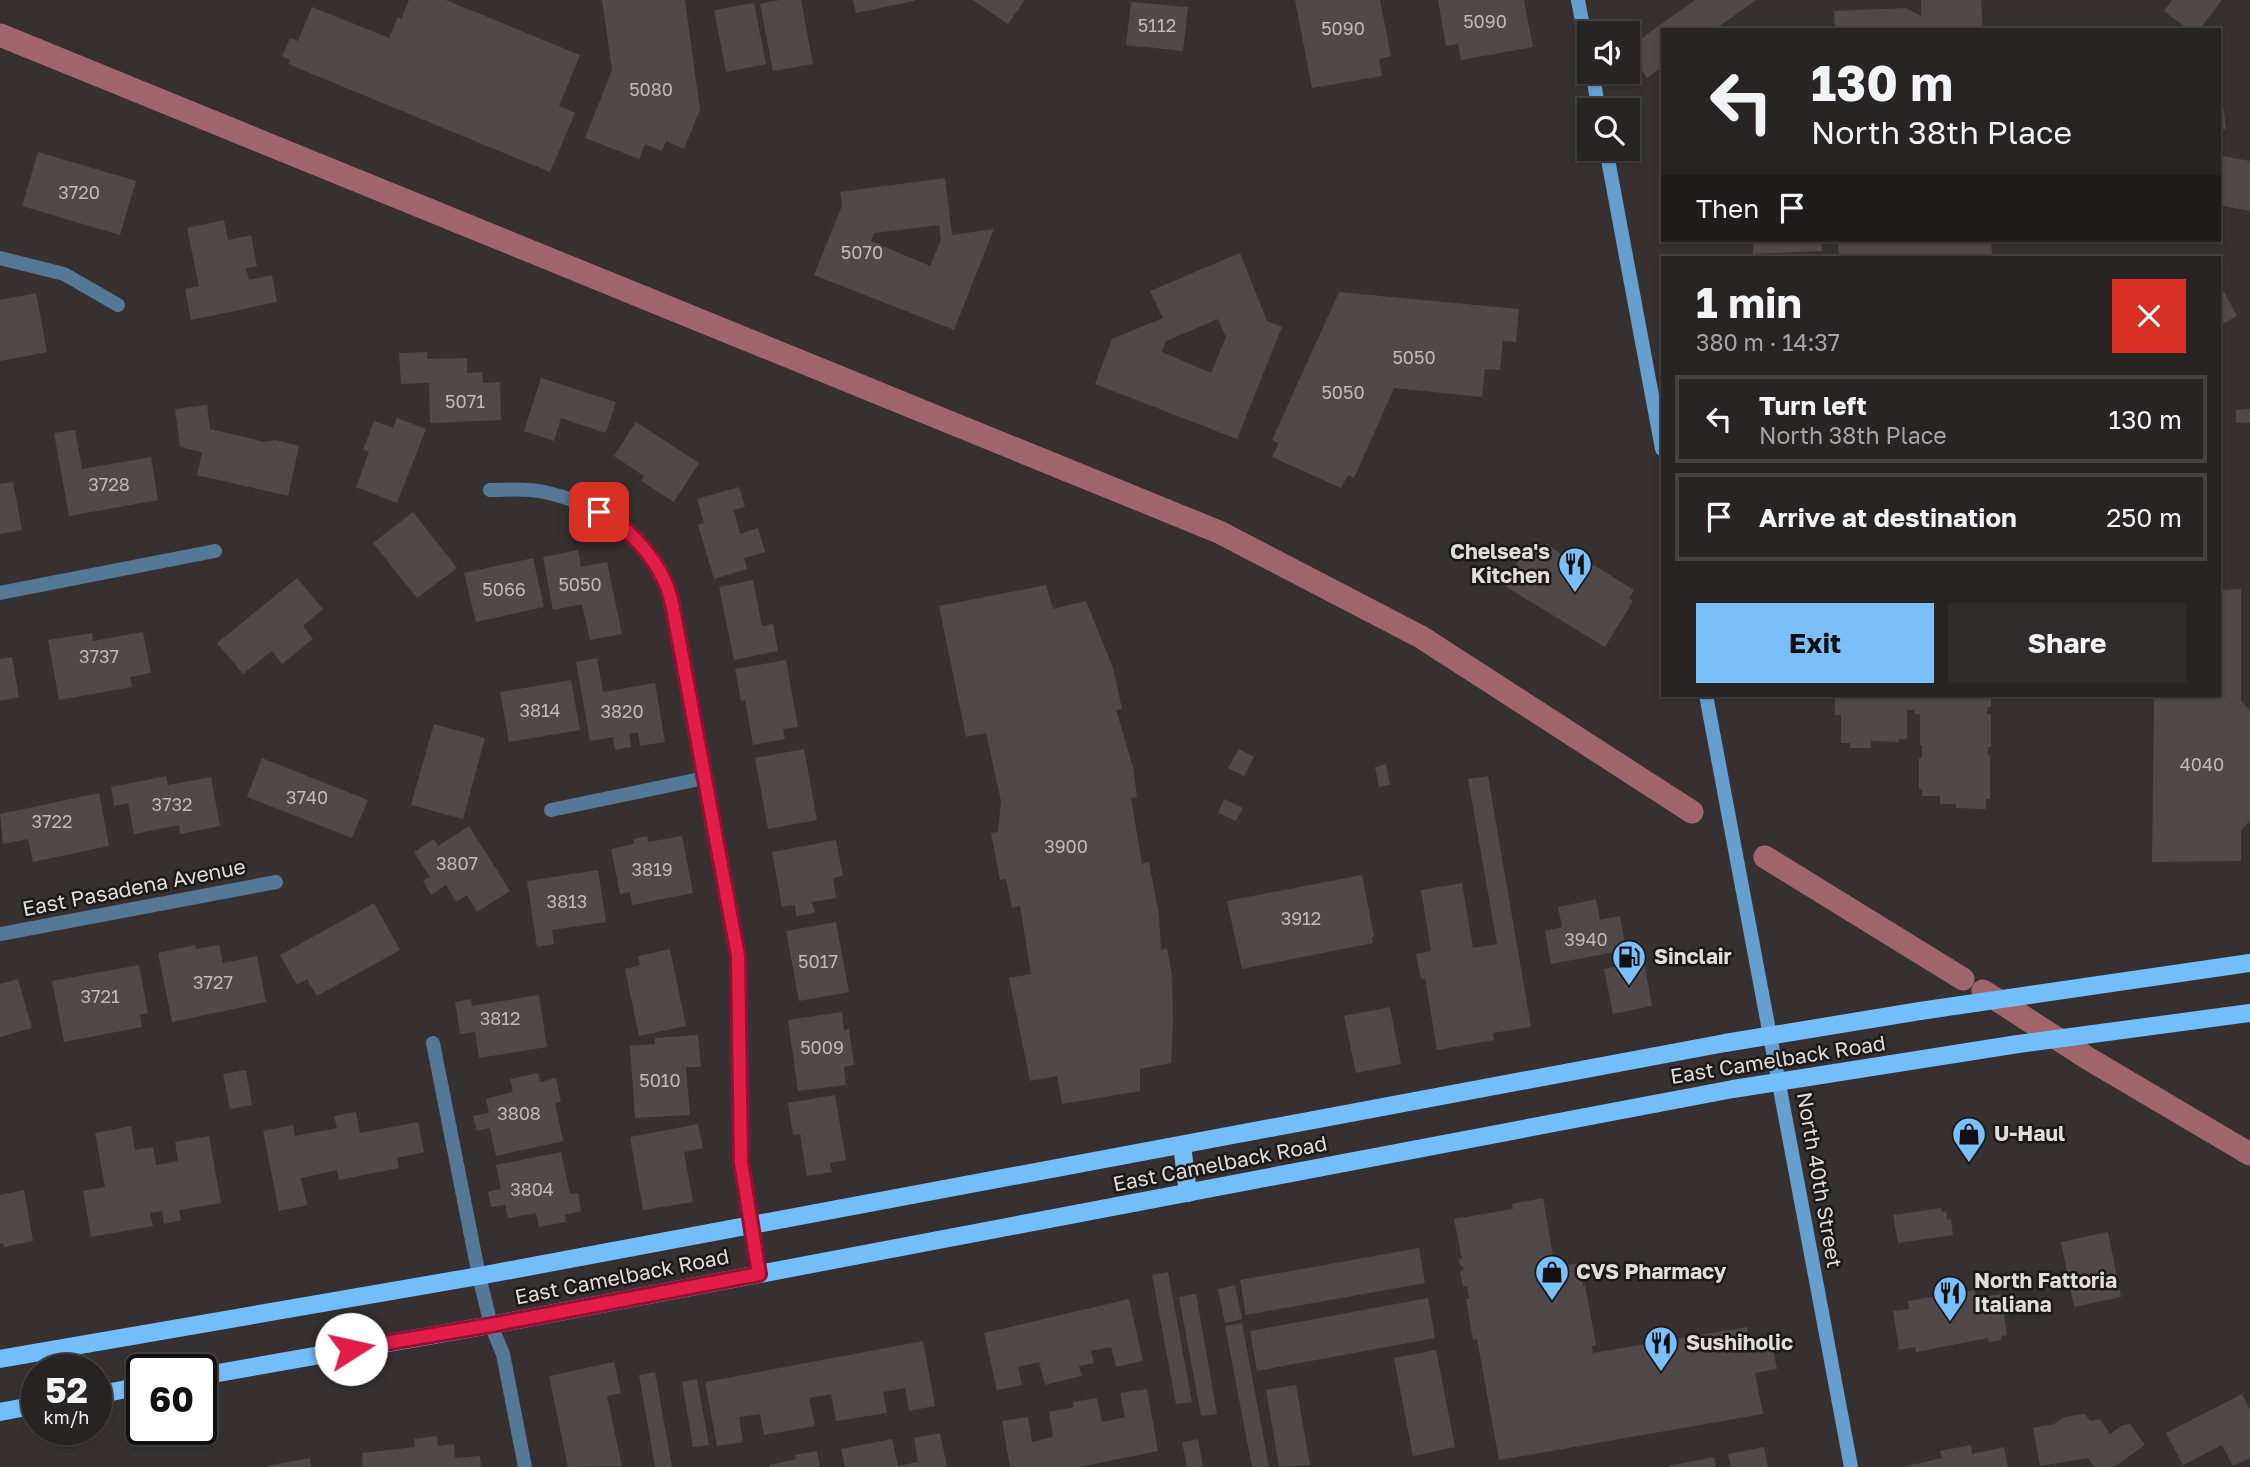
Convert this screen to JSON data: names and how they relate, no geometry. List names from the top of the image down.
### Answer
{
  "streets": {
    "main road": ["East Camelback Road", "North 40th Street"],
    "street": ["East Pasadena Avenue"]
  },
  "crossings": [
    ["East Camelback Road", "North 40th Street"]
  ],
  "places": {
    "restaurant": ["Chelsea's Kitchen", "North Fattoria Italiana", "Sushiholic"],
    "fuel station": ["Sinclair"],
    "shop": ["U-Haul", "CVS Pharmacy"]
  },
  "house_numbers": [
    "5090",
    "5112",
    "5090",
    "5080",
    "3720",
    "5070",
    "5050",
    "5050",
    "5071",
    "3728",
    "5050",
    "5066",
    "3737",
    "3814",
    "3820",
    "4040",
    "3740",
    "3732",
    "3722",
    "3900",
    "3807",
    "3819",
    "3813",
    "3912",
    "3940",
    "5017",
    "3727",
    "3721",
    "3812",
    "5009",
    "5010",
    "3808",
    "3804"
  ],
  "page": {
    "turn": ["130 m", "North 38th Place"],
    "then": "Then",
    "heading": ["1 min", "380 m · 14:37"],
    "list": [
      {
        "name": "Turn left",
        "note": "North 38th Place",
        "value": "130 m"
      },
      {
        "name": "Arrive at destination",
        "value": "250 m"
      }
    ],
    "buttons": ["Exit", "Share"],
    "speed": "52 km/h",
    "limit": "60"
  }
}
